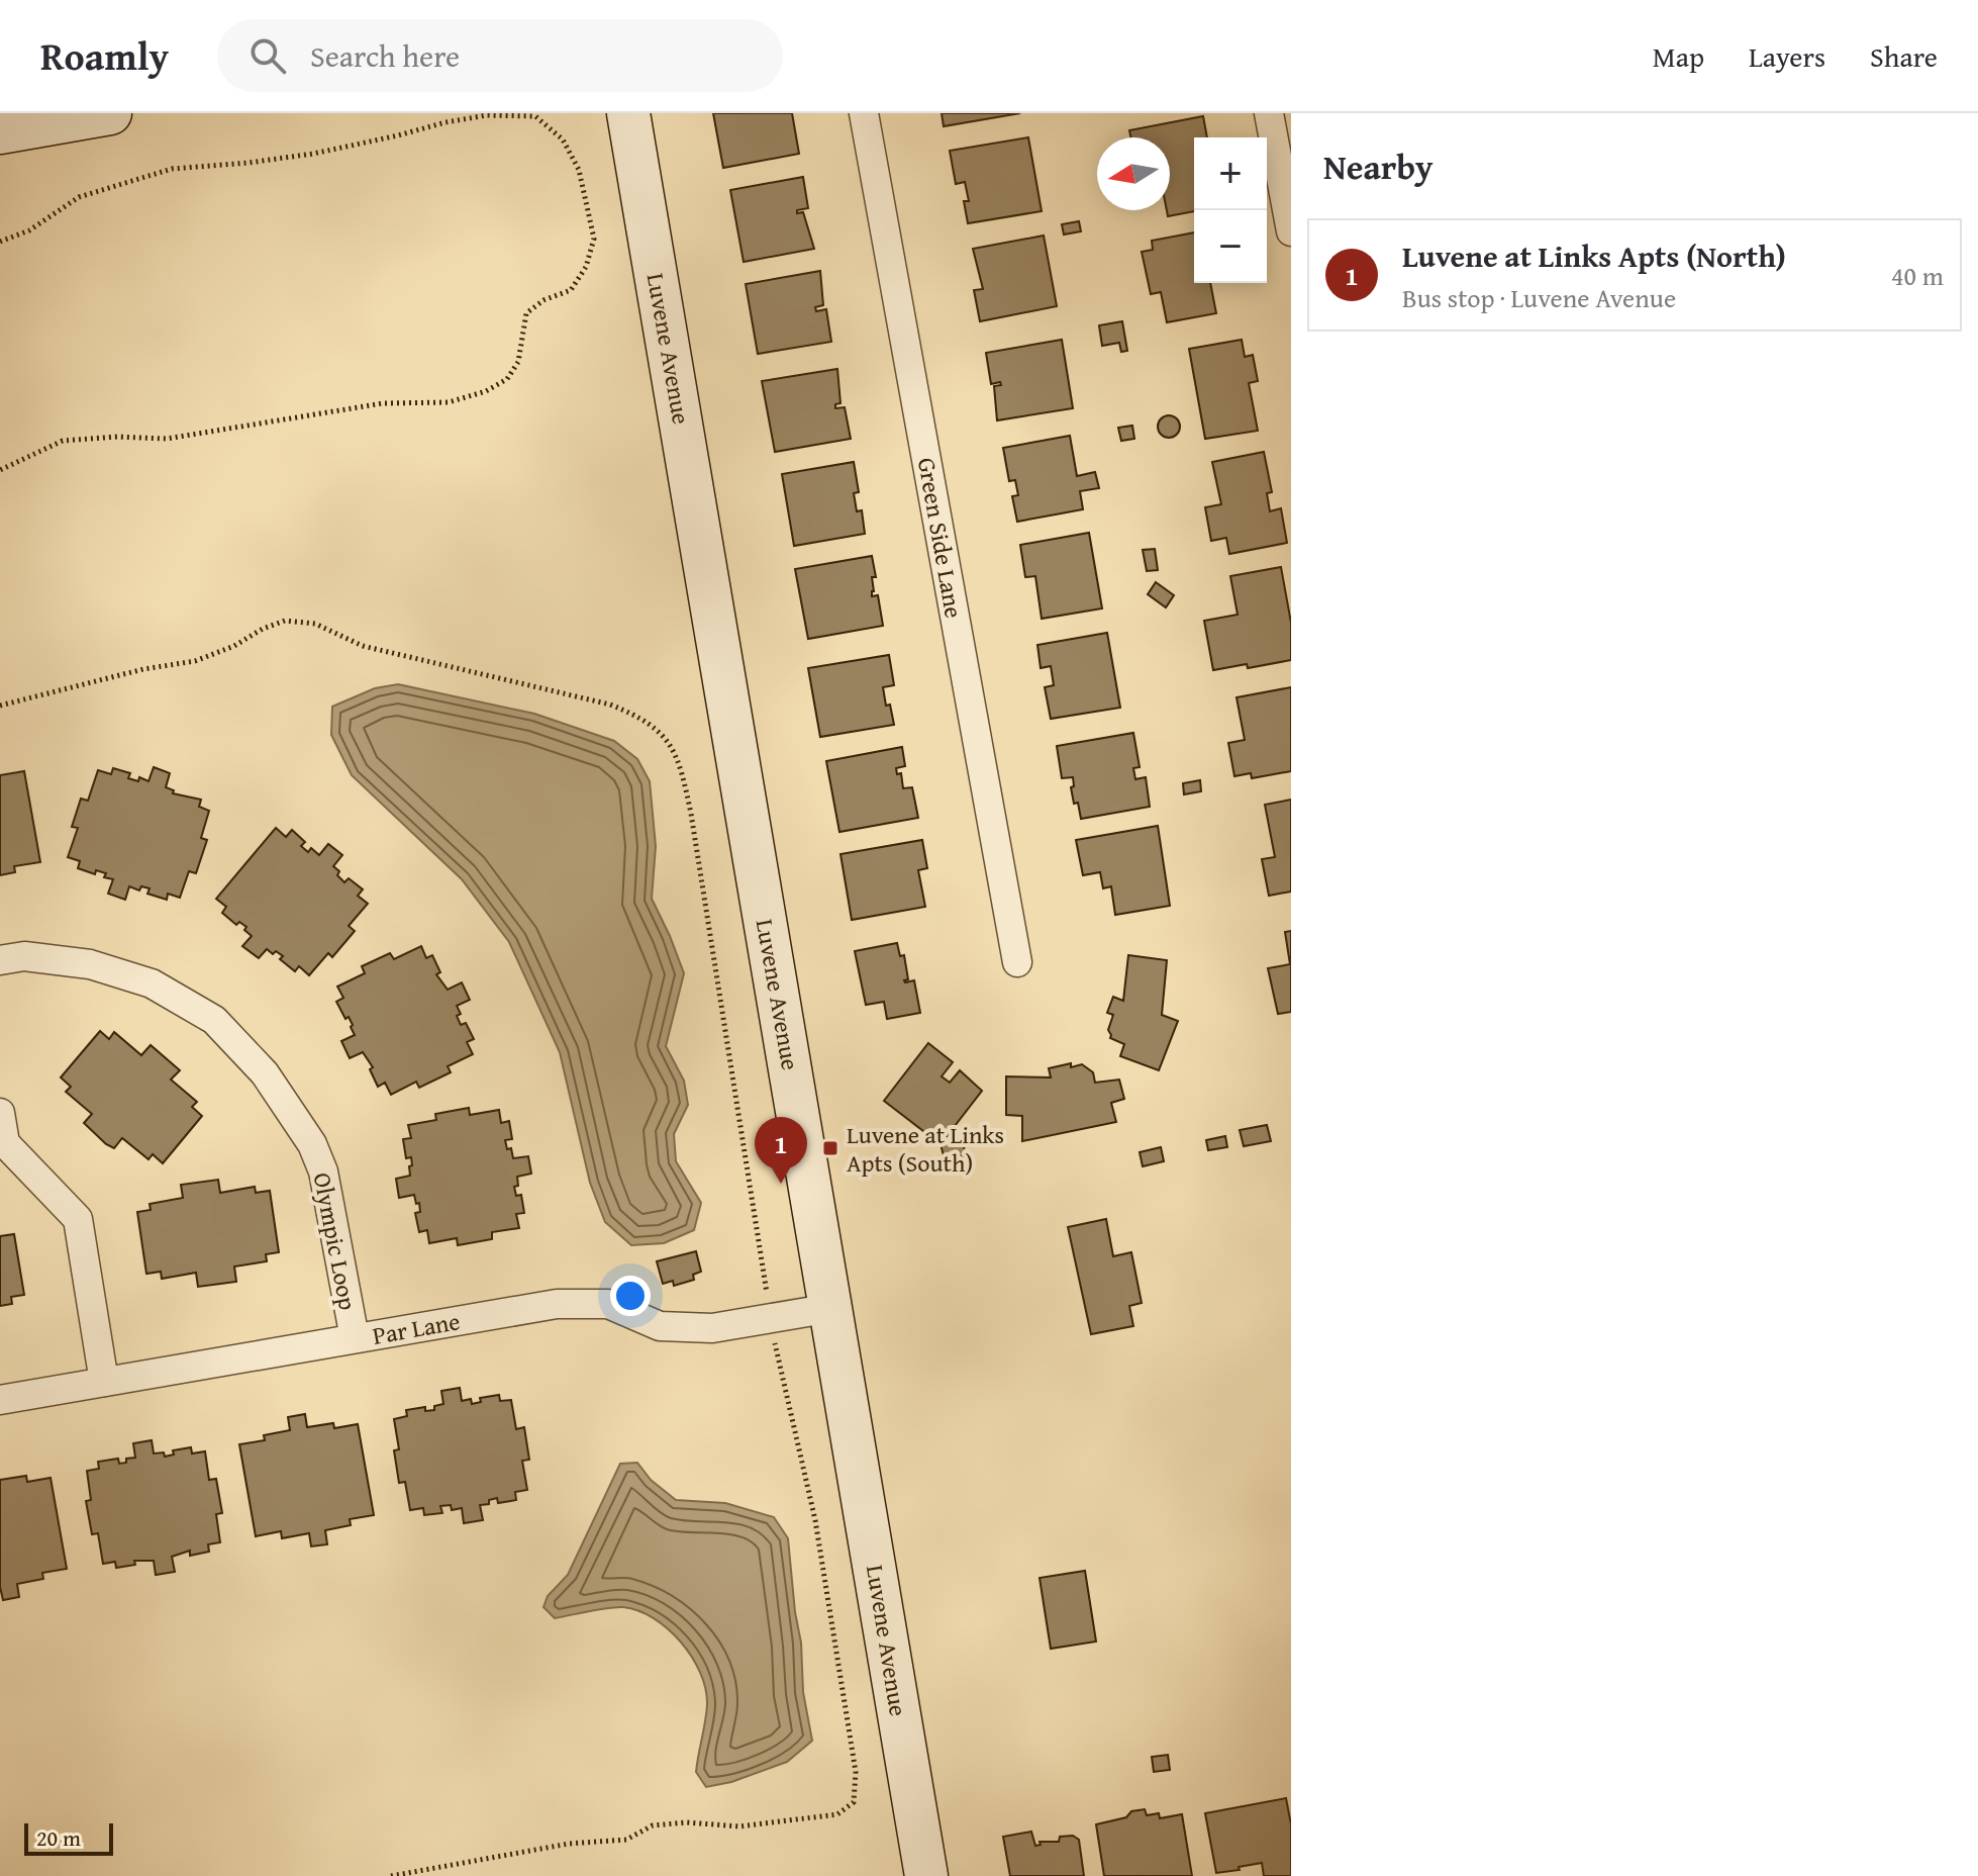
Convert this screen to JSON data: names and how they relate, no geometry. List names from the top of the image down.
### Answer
{
  "streets": {
    "street": [
      "Luvene Avenue",
      "Green Side Lane",
      "Olympic Loop",
      "Par Lane"
    ]
  },
  "crossings": [
    ["Luvene Avenue", "Par Lane"],
    ["Olympic Loop", "Par Lane"]
  ],
  "places": {
    "transit": ["Luvene at Links Apts (South)"]
  },
  "scale_bar": "20 m",
  "north": "left",
  "page": {
    "header": "Roamly",
    "search": "Search here",
    "nav": ["Map", "Layers", "Share"],
    "heading": "Nearby",
    "map_buttons": ["+", "−"],
    "list": [
      {
        "mark": "1",
        "name": "Luvene at Links Apts (North)",
        "note": "Bus stop · Luvene Avenue",
        "value": "40 m"
      }
    ],
    "pins": "1",
    "scale": "20 m"
  }
}
